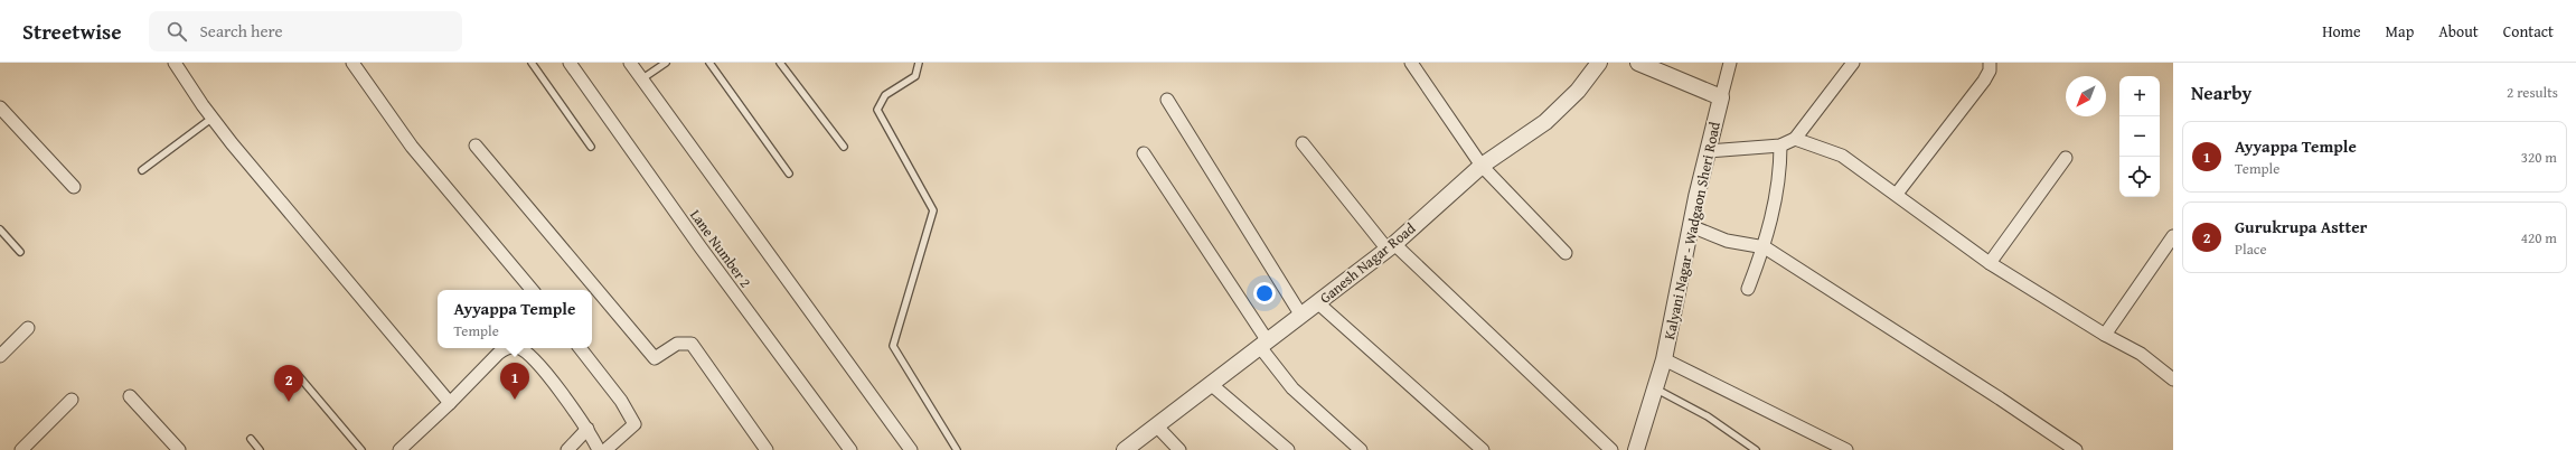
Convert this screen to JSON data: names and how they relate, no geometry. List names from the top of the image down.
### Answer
{
  "streets": {
    "street": ["Kalyani Nagar - Wadgaon Sheri Road", "Lane Number 2", "Ganesh Nagar Road"]
  },
  "north": "bottom left",
  "page": {
    "header": "Streetwise",
    "search": "Search here",
    "nav": [
      "Home",
      "Map",
      "About",
      "Contact"
    ],
    "heading": ["Nearby", "2 results"],
    "map_buttons": ["+", "−"],
    "list": [
      {
        "mark": "1",
        "name": "Ayyappa Temple",
        "note": "Temple",
        "value": "320 m"
      },
      {
        "mark": "2",
        "name": "Gurukrupa Astter",
        "note": "Place",
        "value": "420 m"
      }
    ],
    "popup": ["Ayyappa Temple", "Temple"],
    "pins": ["1", "2"]
  }
}
